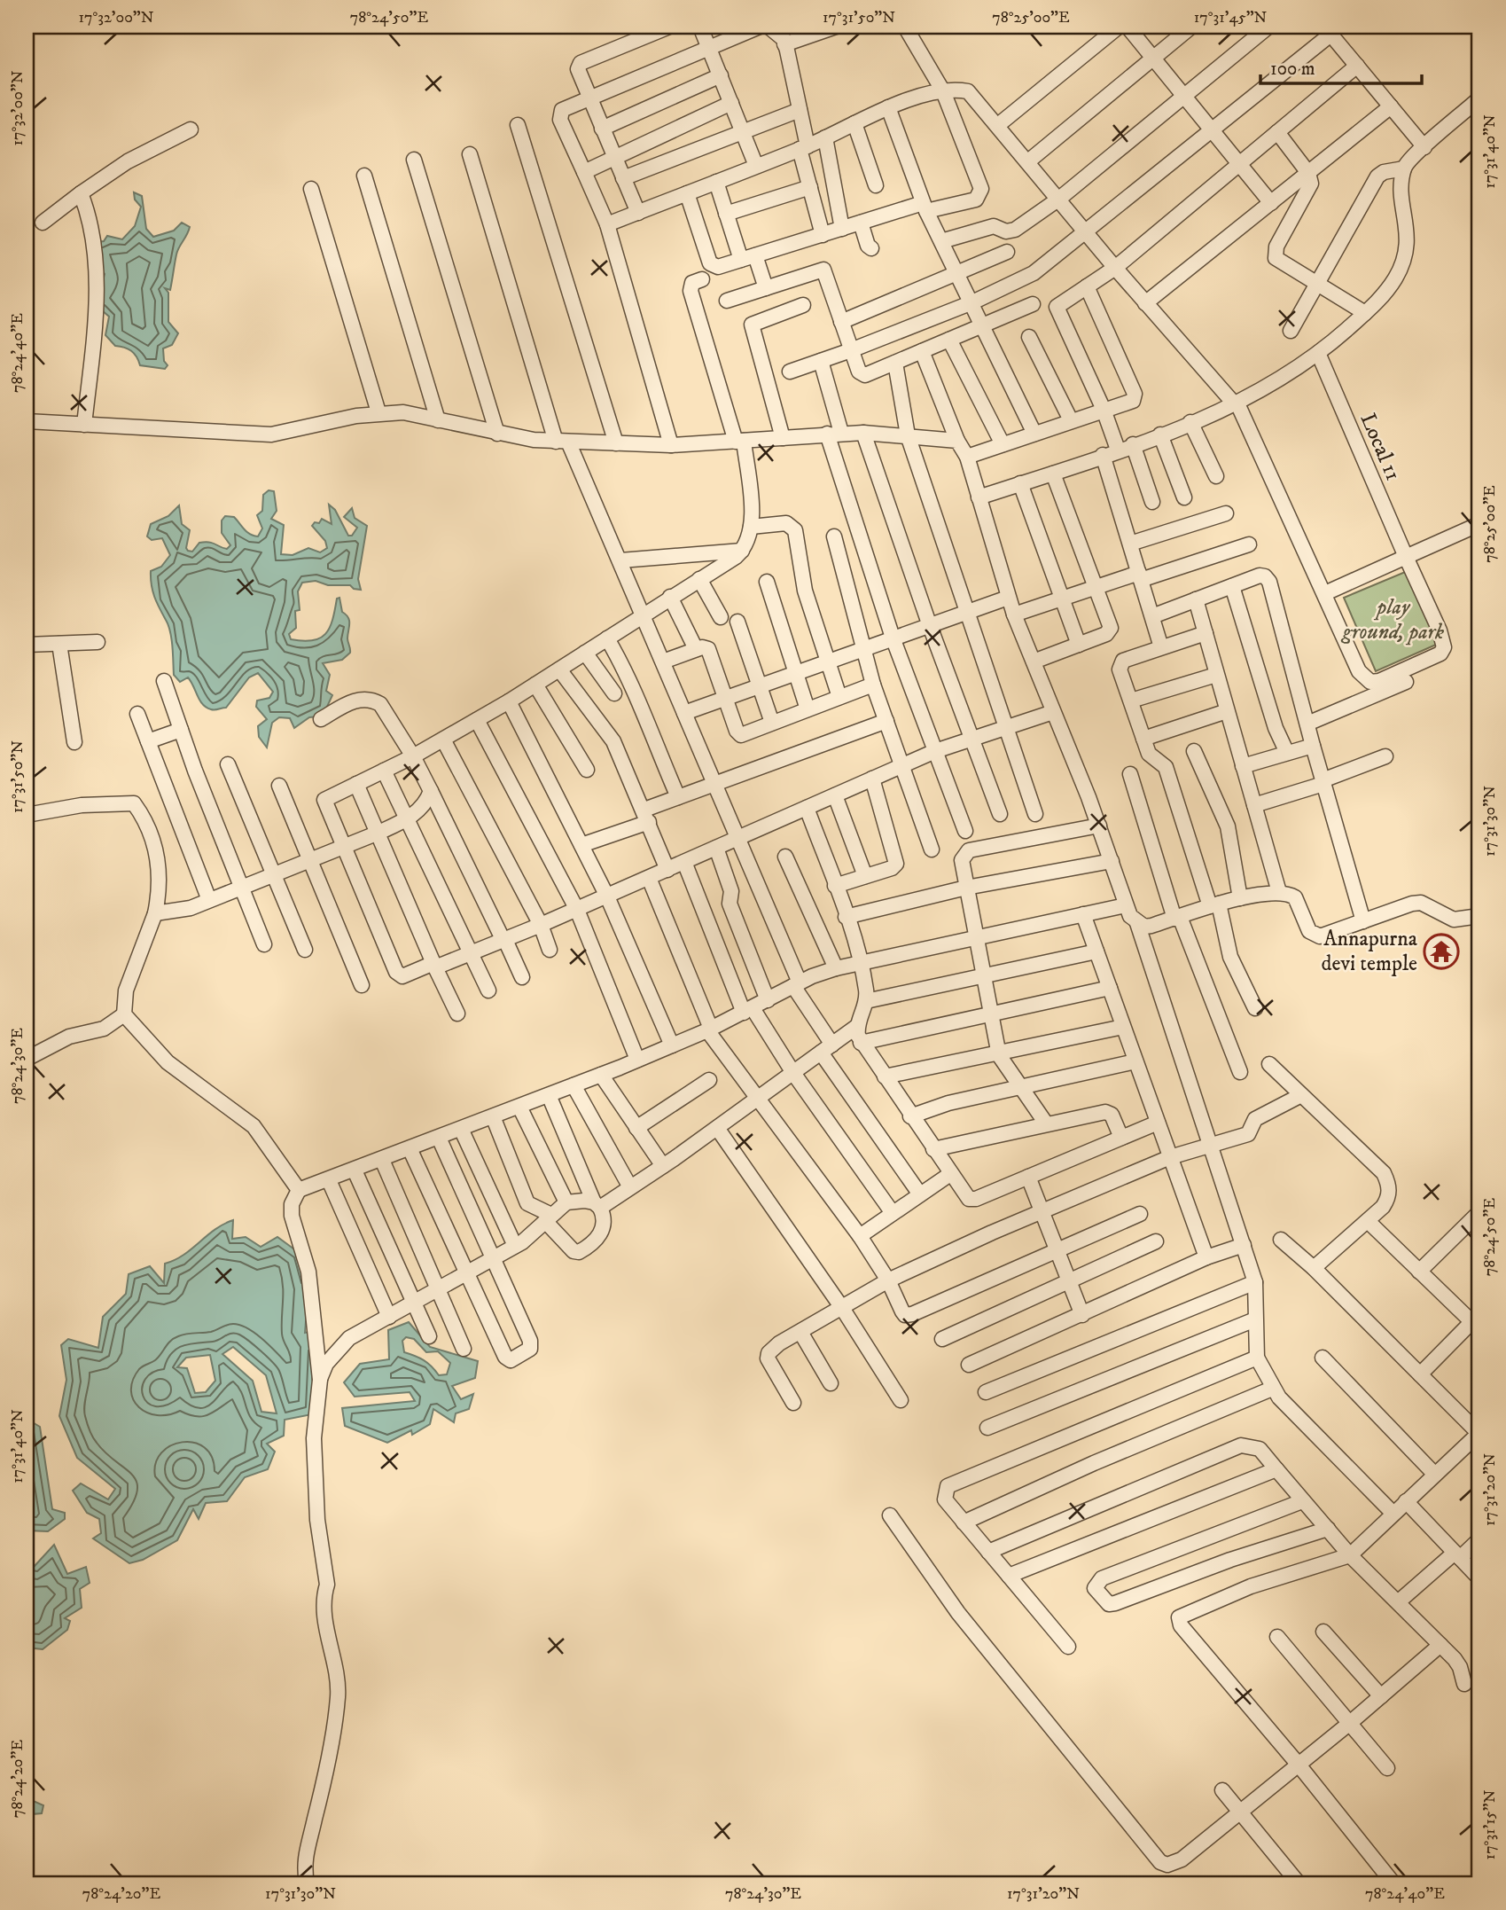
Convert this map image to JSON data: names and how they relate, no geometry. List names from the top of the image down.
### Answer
{
  "streets": {
    "street": ["Local 11"]
  },
  "parks": ["play ground, park"],
  "places": {
    "temple": ["Annapurna devi temple"]
  },
  "scale_bar": "100 m",
  "coordinates": [
    "17°32'00\"N",
    "78°24'50\"E",
    "17°31'50\"N",
    "78°25'00\"E",
    "17°31'45\"N",
    "17°31'40\"N",
    "78°24'40\"E",
    "17°31'30\"N",
    "78°24'30\"E",
    "17°31'20\"N",
    "78°24'20\"E",
    "17°31'15\"N"
  ]
}
